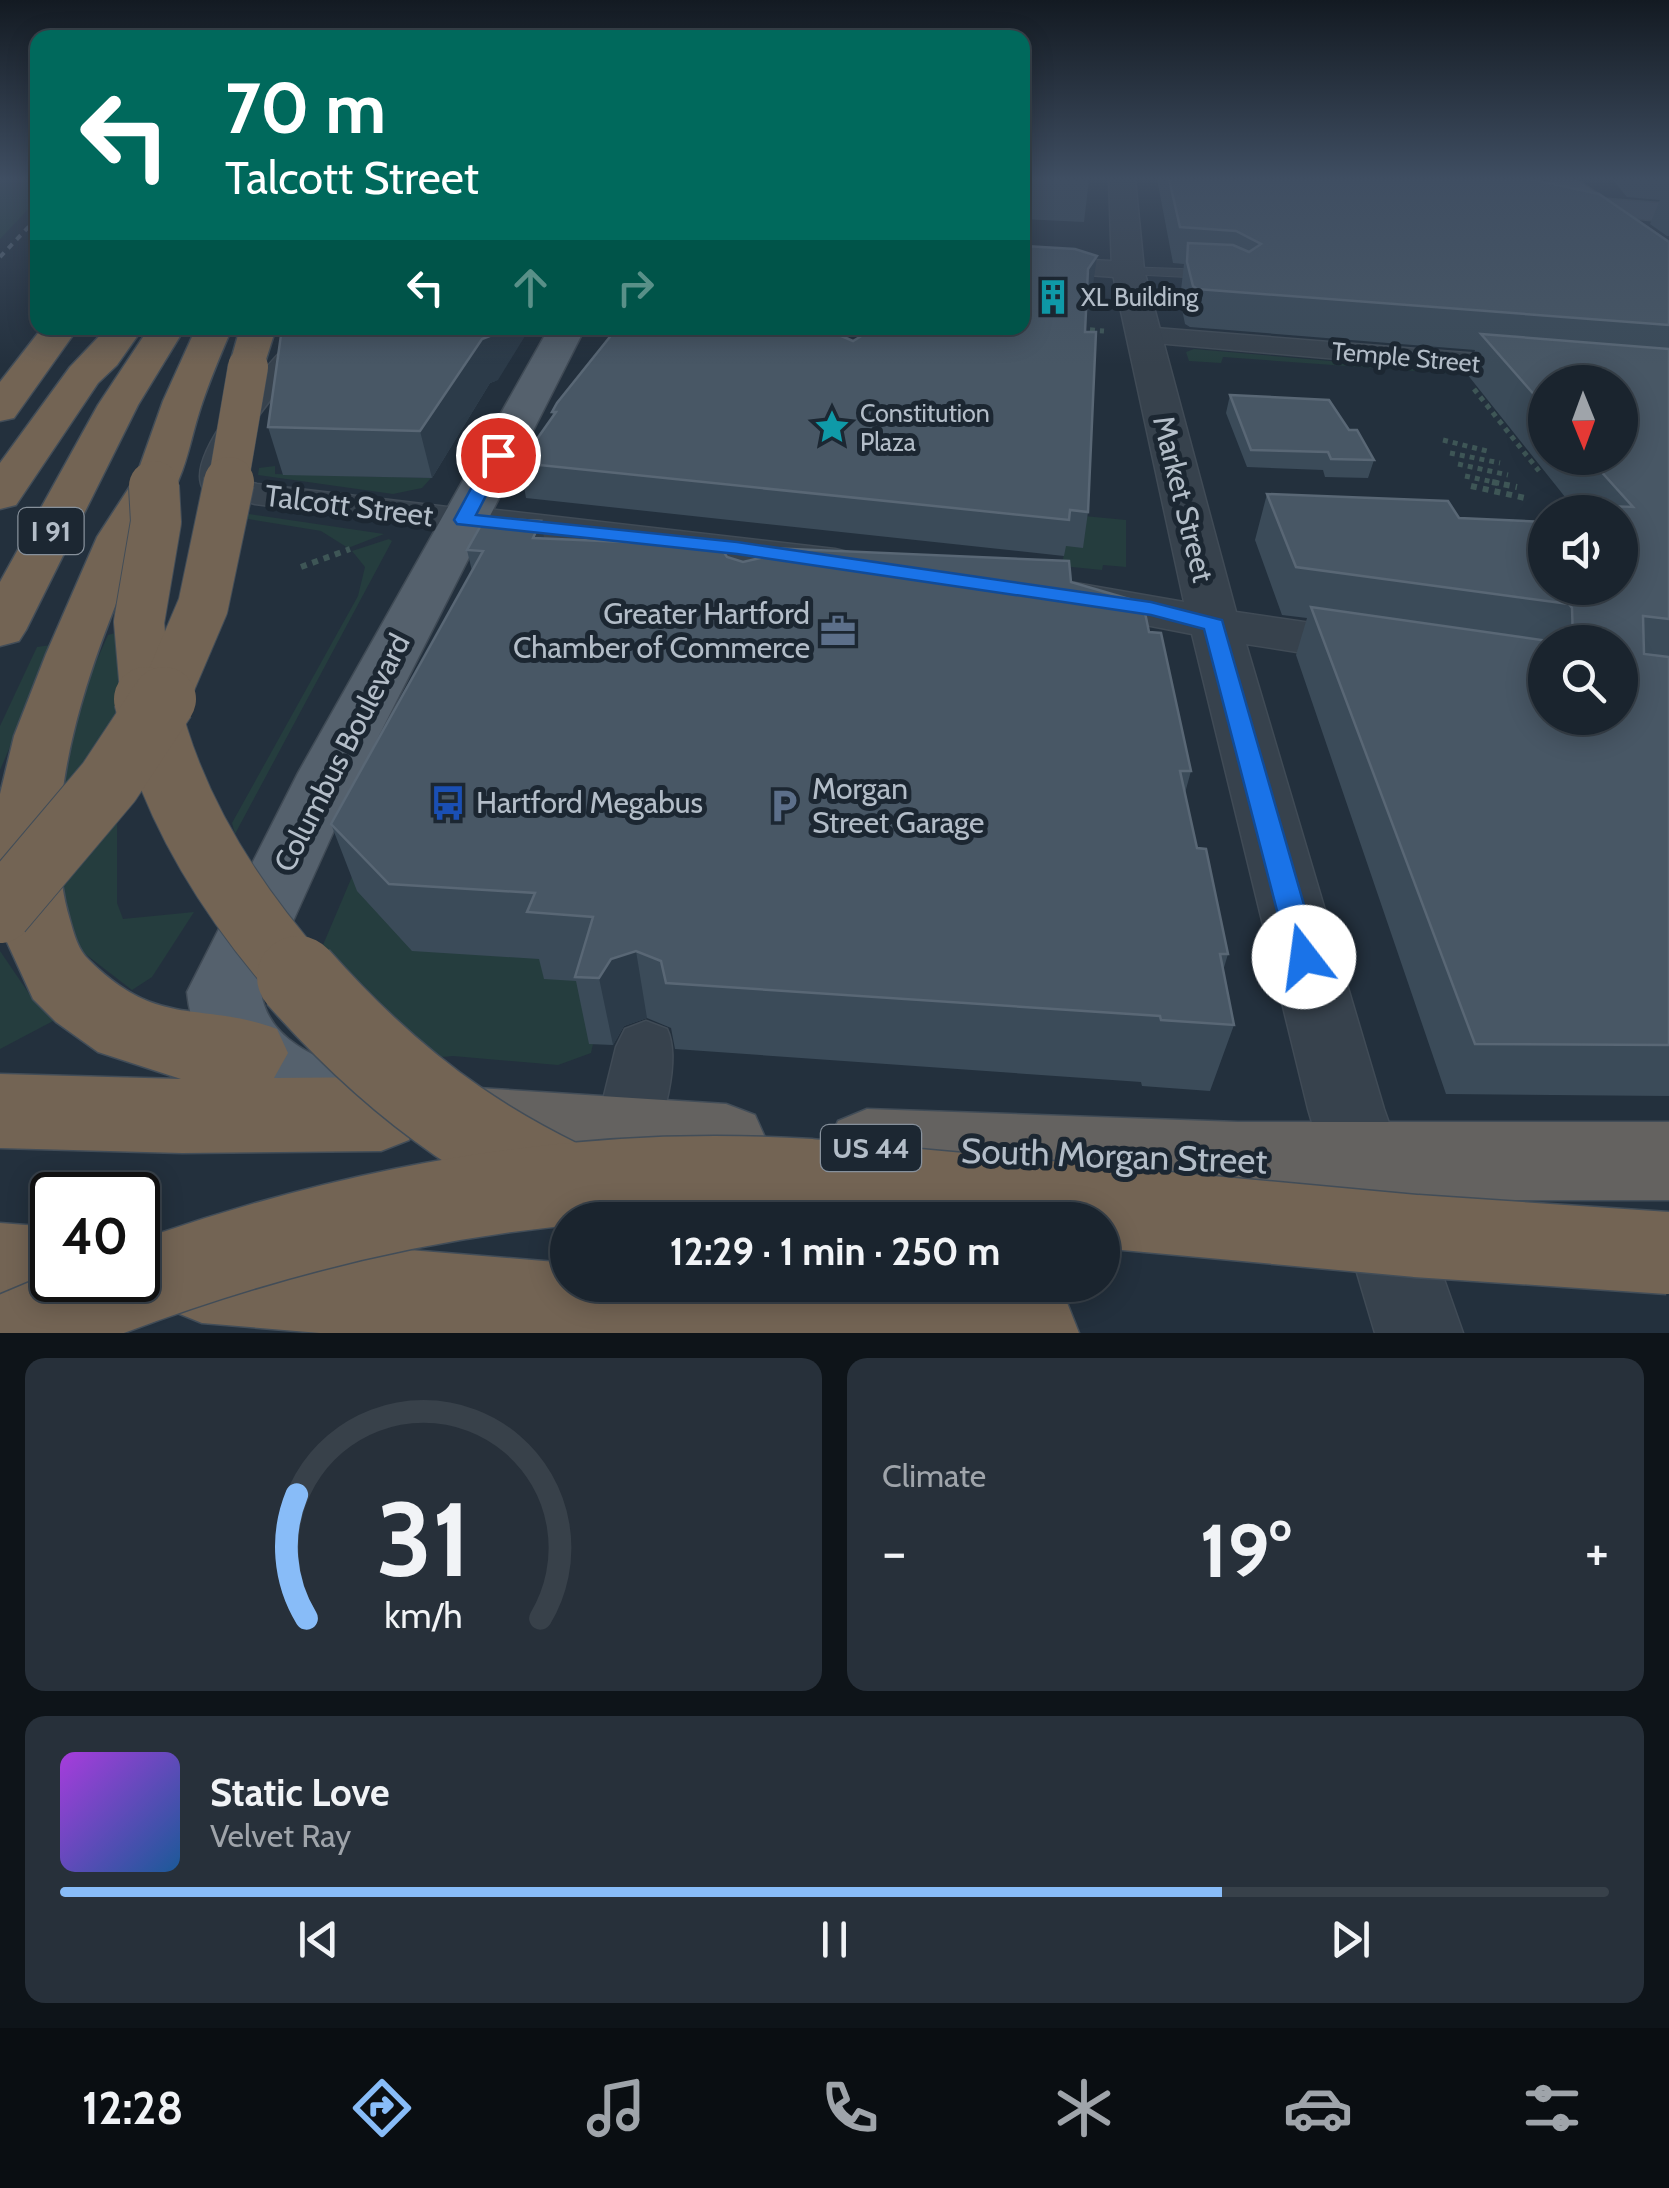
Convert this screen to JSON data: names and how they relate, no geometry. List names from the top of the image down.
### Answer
{
  "streets": {
    "highway": ["I 91", "US 44", "South Morgan Street"],
    "main road": ["Columbus Boulevard"],
    "street": ["Temple Street", "Market Street", "Talcott Street"]
  },
  "crossings": [
    ["Temple Street", "Market Street"],
    ["Market Street", "South Morgan Street"],
    ["Talcott Street", "Columbus Boulevard"],
    ["Columbus Boulevard", "US 44"],
    ["Columbus Boulevard", "South Morgan Street"],
    ["US 44", "South Morgan Street"]
  ],
  "places": {
    "building": ["XL Building"],
    "place": ["Constitution Plaza"],
    "office": ["Greater Hartford Chamber of Commerce"],
    "bus stop": ["Hartford Megabus"],
    "parking": ["Morgan Street Garage"]
  },
  "north": "bottom",
  "page": {
    "turn": ["70 m", "Talcott Street"],
    "limit": "40",
    "trip": "12:29 · 1 min · 250 m",
    "tile": "Climate",
    "heat": ["−", "19°", "+"],
    "song": ["Static Love", "Velvet Ray"],
    "tabs": "12:28",
    "gauge": ["31", "km/h"]
  }
}
